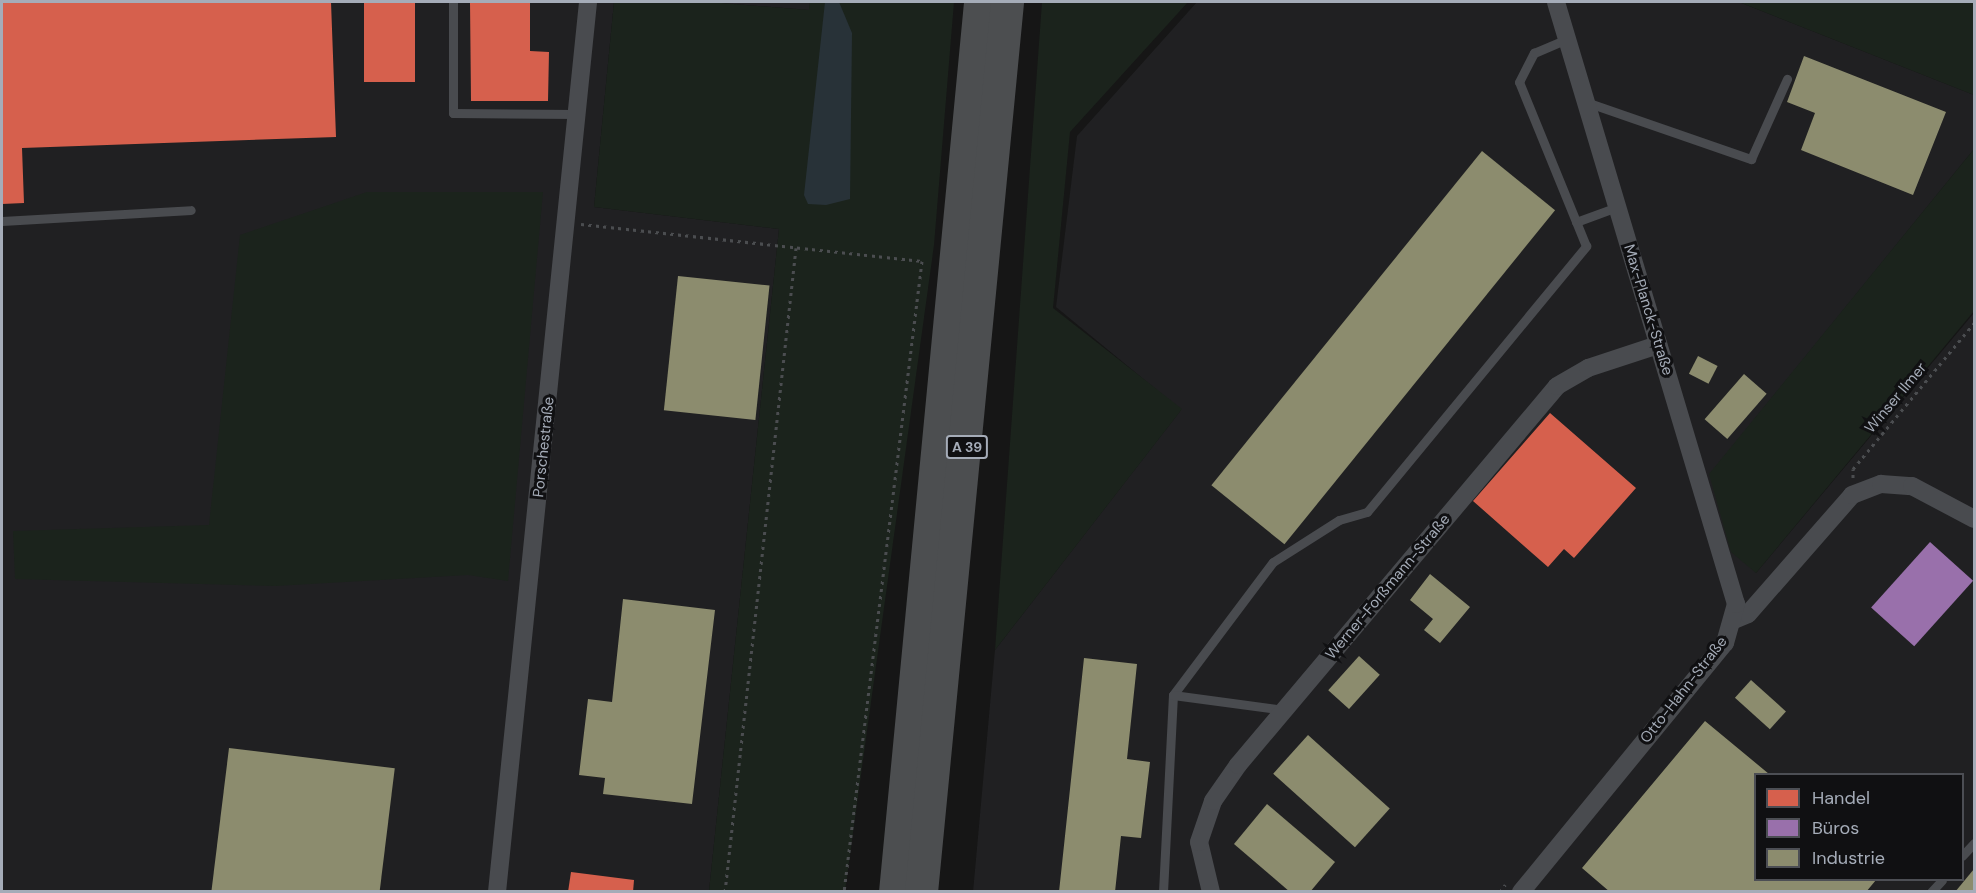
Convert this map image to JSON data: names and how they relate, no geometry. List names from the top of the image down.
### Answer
{
  "streets": {
    "highway": ["A 39"],
    "street": [
      "Max-Planck-Straße",
      "Porschestraße",
      "Werner-Forßmann-Straße",
      "Otto-Hahn-Straße"
    ],
    "path": ["Winser Ilmer"]
  },
  "crossings": [
    ["Max-Planck-Straße", "Werner-Forßmann-Straße"],
    ["Max-Planck-Straße", "Otto-Hahn-Straße"],
    ["Winser Ilmer", "Otto-Hahn-Straße"]
  ],
  "legend": ["Handel", "Büros", "Industrie"]
}
